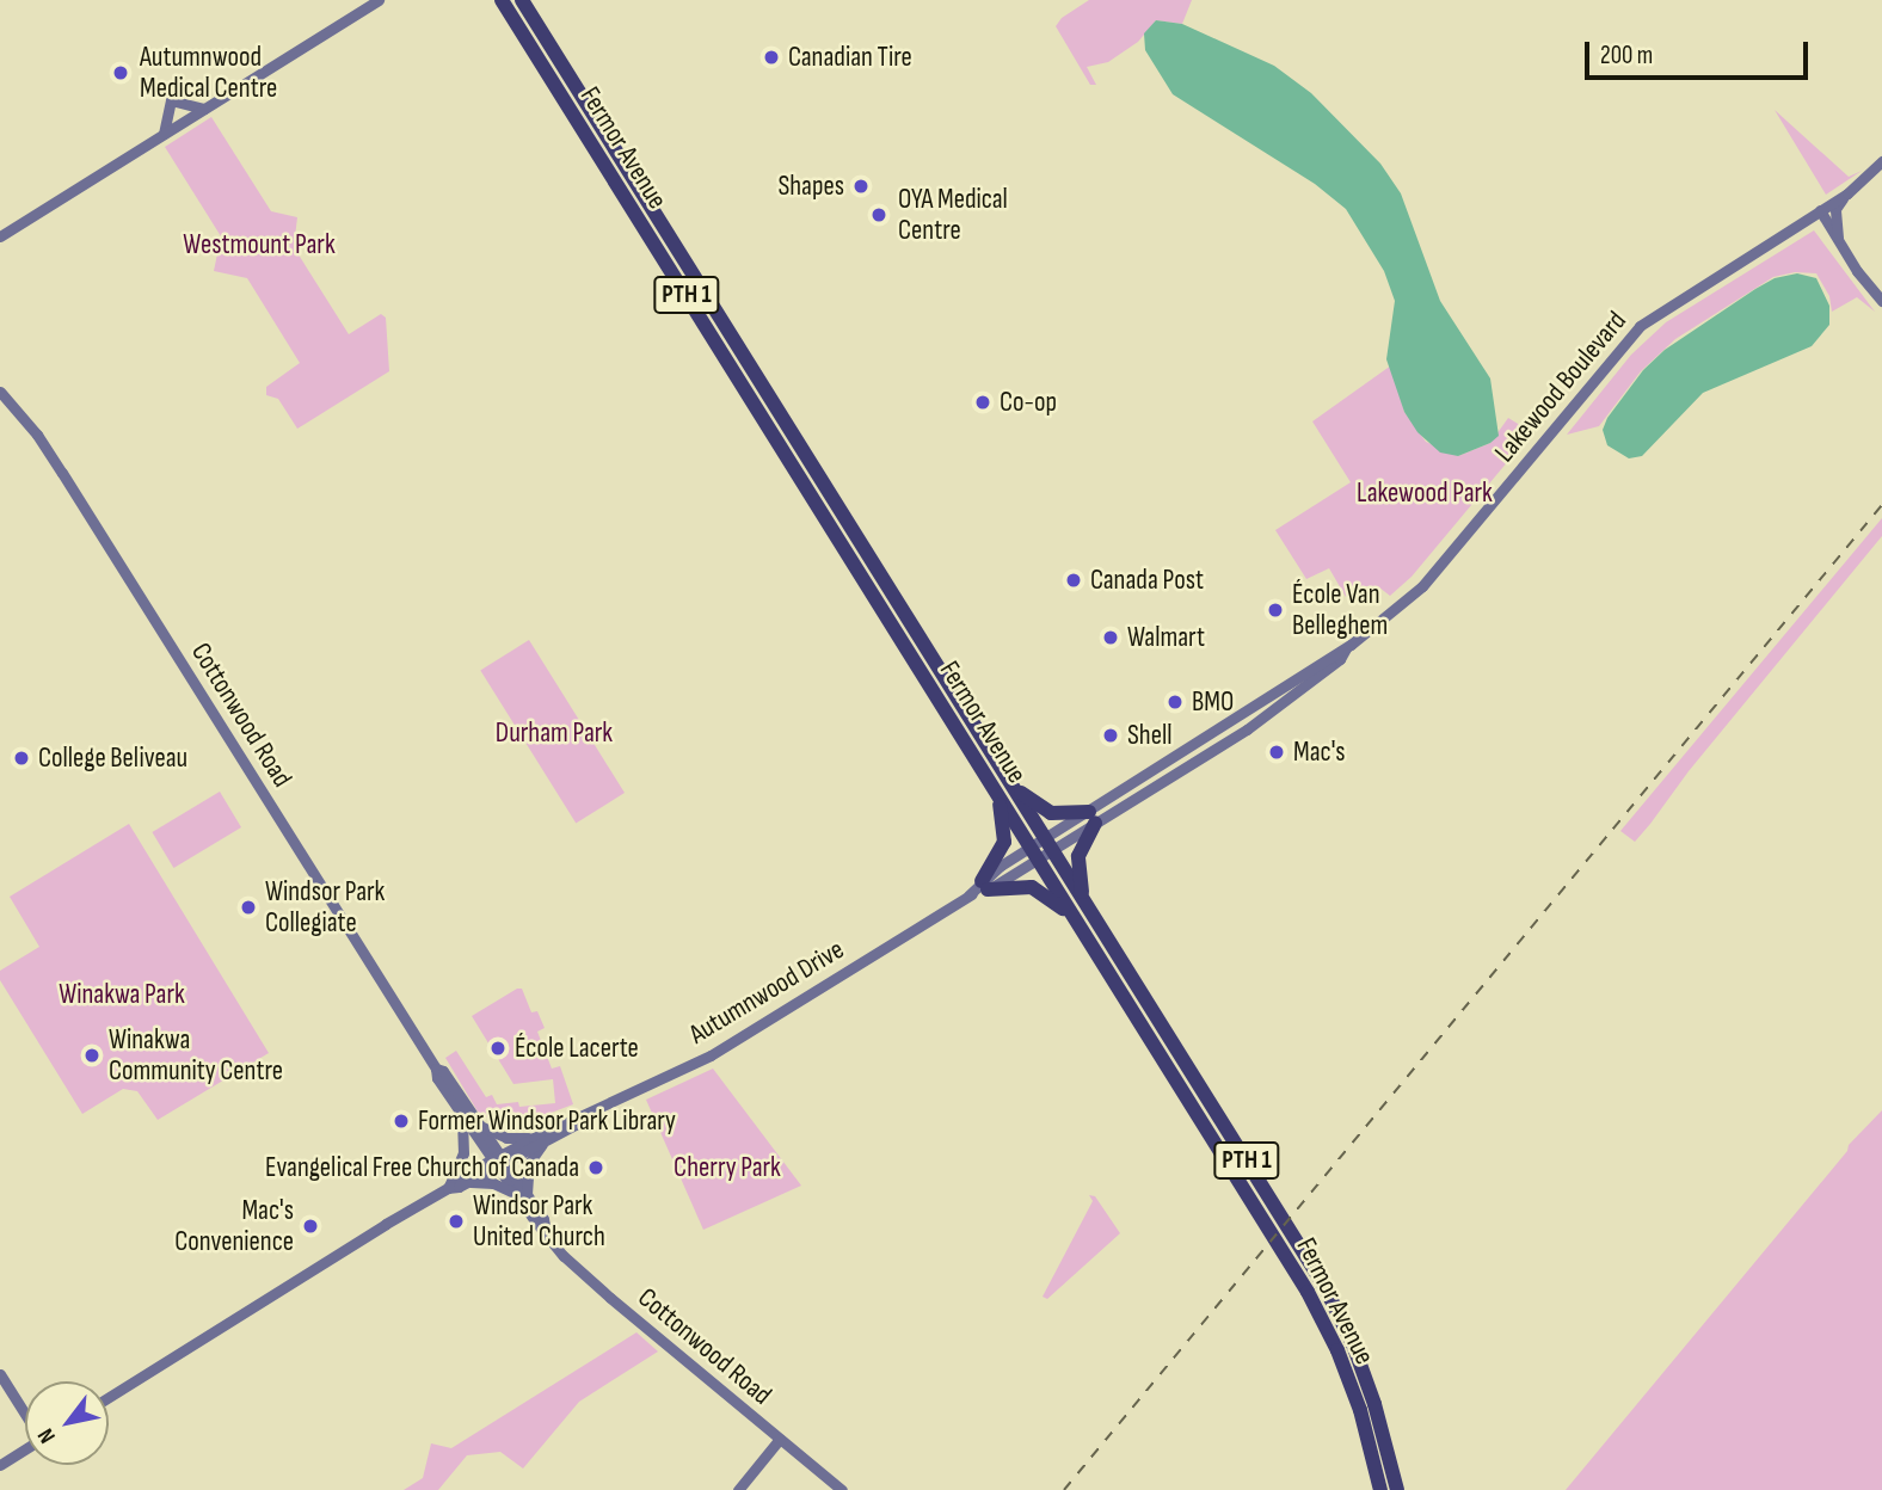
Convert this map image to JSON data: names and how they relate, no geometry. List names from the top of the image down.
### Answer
{
  "streets": {
    "highway": ["Fermor Avenue", "PTH 1"],
    "street": ["Lakewood Boulevard", "Cottonwood Road", "Autumnwood Drive"]
  },
  "crossings": [
    ["Fermor Avenue", "Lakewood Boulevard"],
    ["Fermor Avenue", "Autumnwood Drive"],
    ["Lakewood Boulevard", "Autumnwood Drive"],
    ["Cottonwood Road", "Autumnwood Drive"]
  ],
  "parks": [
    "Westmount Park",
    "Lakewood Park",
    "Durham Park",
    "Winakwa Park",
    "Cherry Park"
  ],
  "places": [
    "Canadian Tire",
    "Autumnwood Medical Centre",
    "Shapes",
    "OYA Medical Centre",
    "Co-op",
    "Canada Post",
    "École Van Belleghem",
    "Walmart",
    "BMO",
    "Shell",
    "Mac's",
    "College Beliveau",
    "Windsor Park Collegiate",
    "École Lacerte",
    "Winakwa Community Centre",
    "Former Windsor Park Library",
    "Evangelical Free Church of Canada",
    "Windsor Park United Church",
    "Mac's Convenience"
  ],
  "scale_bar": "200 m",
  "north": "bottom left"
}
